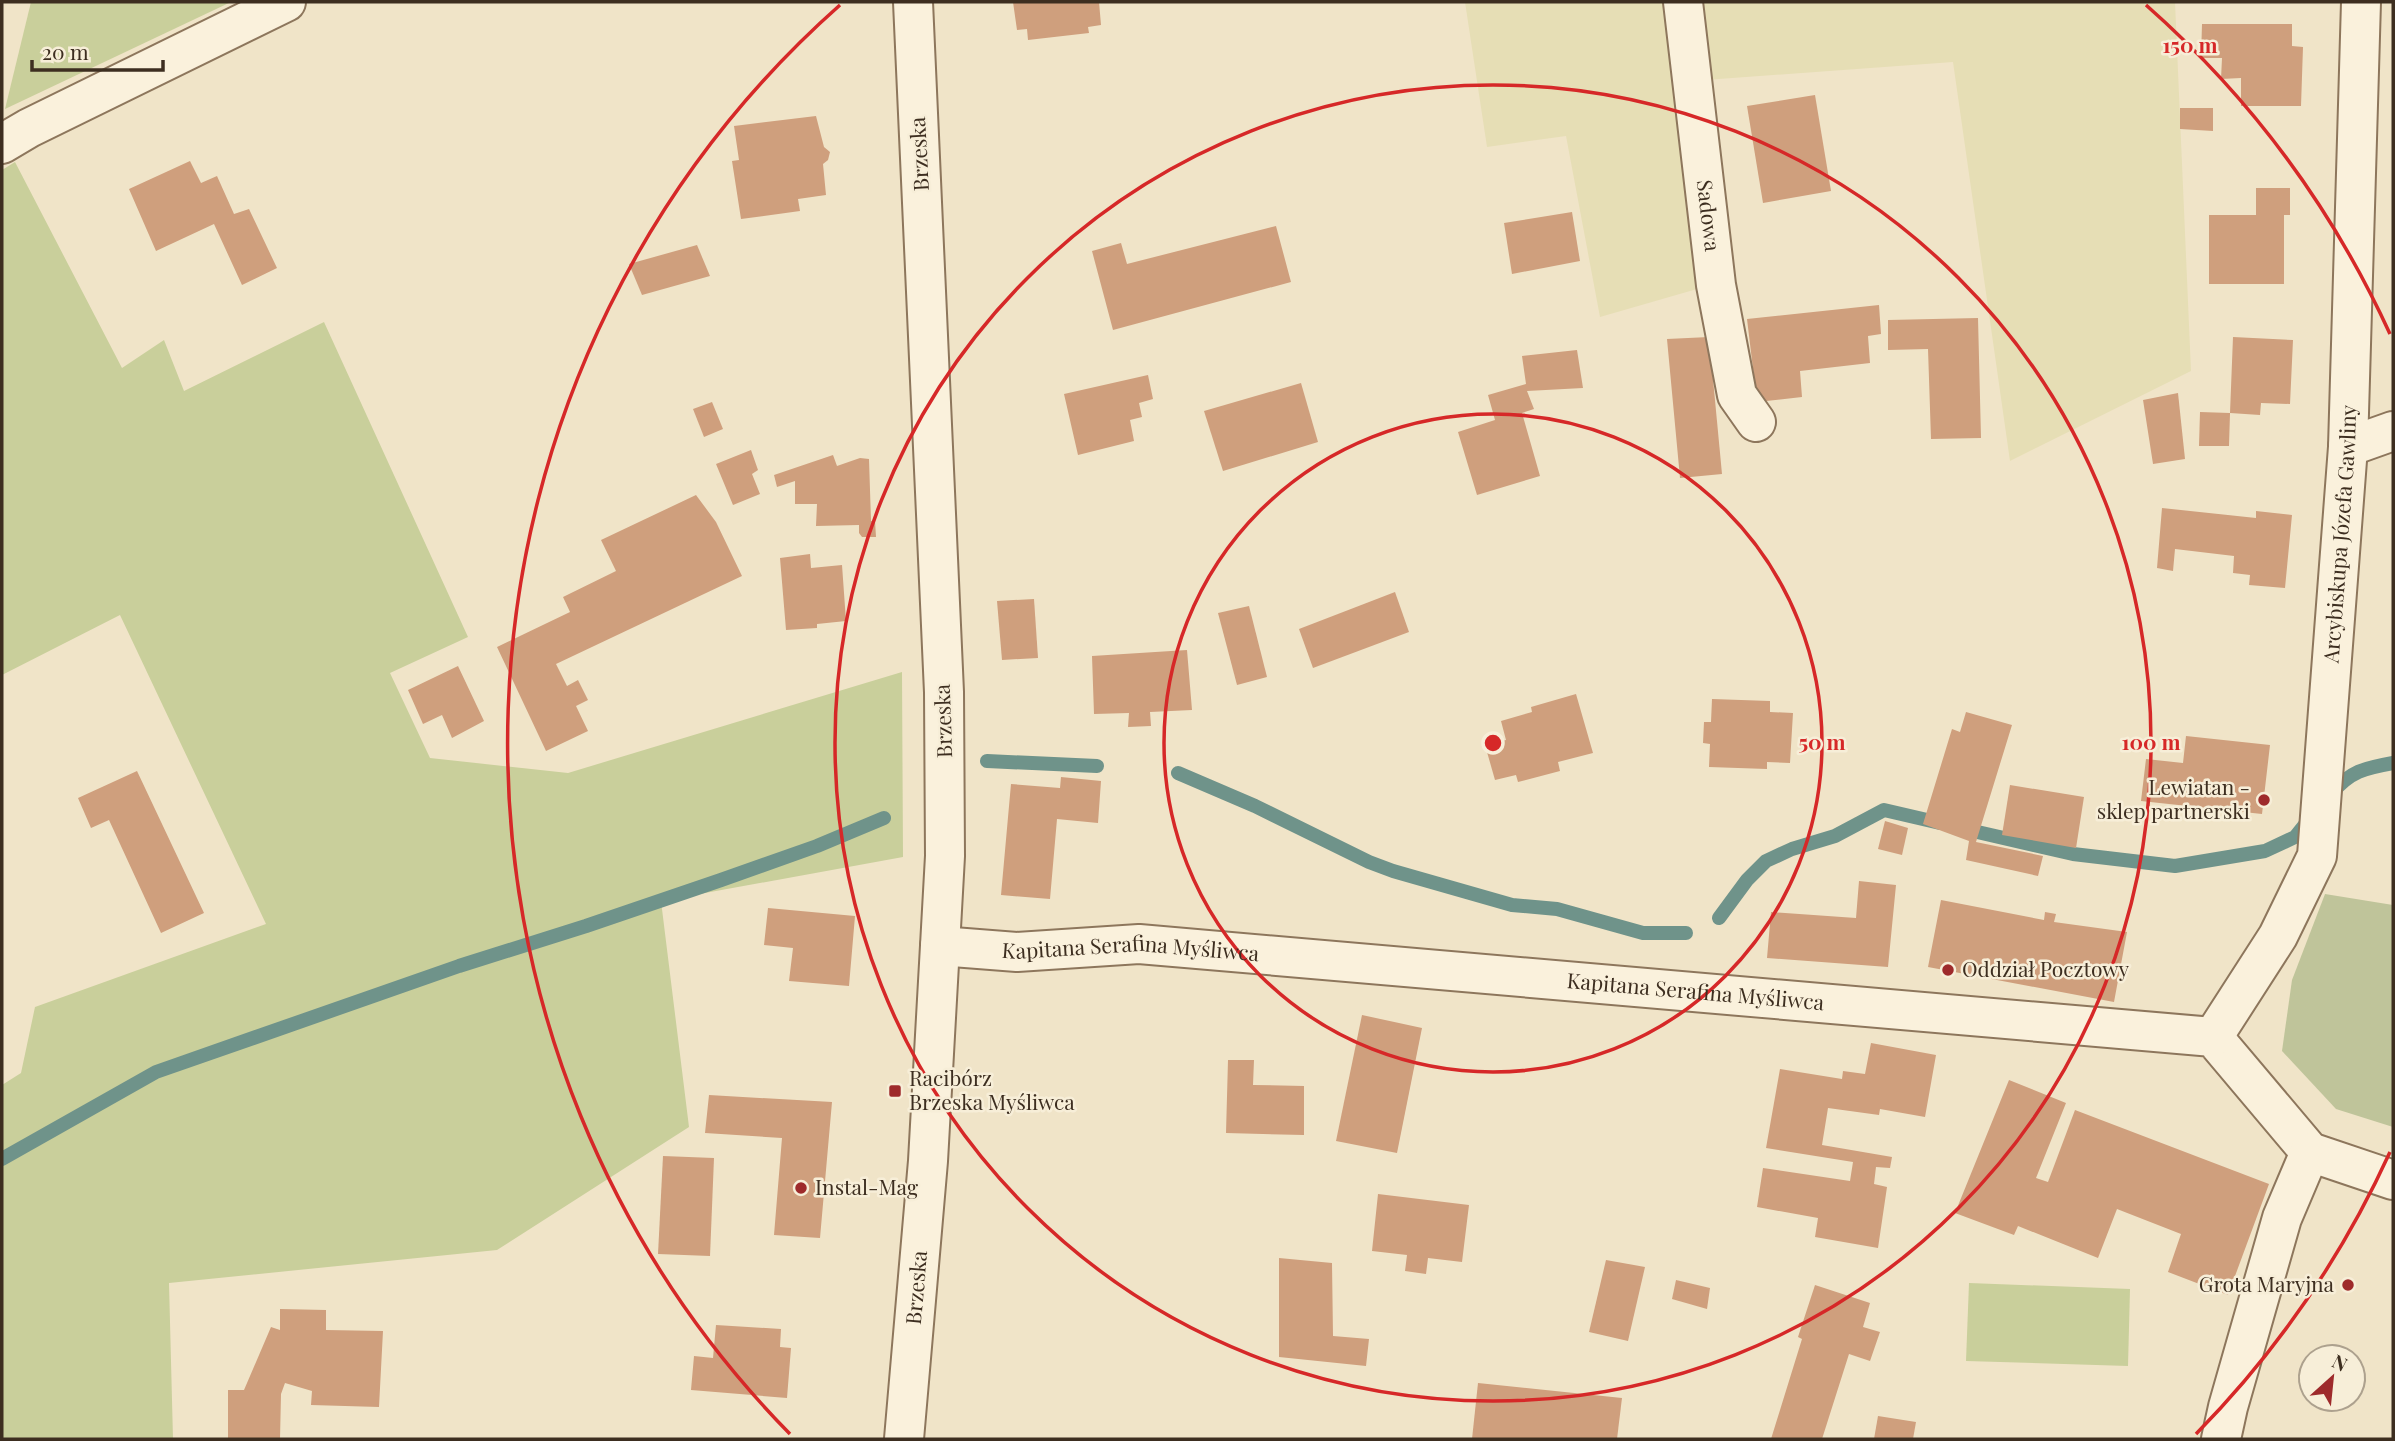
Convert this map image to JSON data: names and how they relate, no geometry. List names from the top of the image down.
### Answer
{
  "streets": {
    "street": [
      "Brzeska",
      "Sadowa",
      "Arcybiskupa Józefa Gawliny",
      "Kapitana Serafina Myśliwca"
    ]
  },
  "crossings": [
    ["Brzeska", "Kapitana Serafina Myśliwca"],
    ["Arcybiskupa Józefa Gawliny", "Kapitana Serafina Myśliwca"]
  ],
  "places": {
    "other": [
      "Lewiatan - sklep partnerski",
      "Oddział Pocztowy",
      "Instal-Mag",
      "Grota Maryjna"
    ],
    "transit": ["Racibórz Brzeska Myśliwca"]
  },
  "scale_bar": "20 m",
  "north": "top right",
  "rings": ["150 m", "50 m", "100 m"]
}
